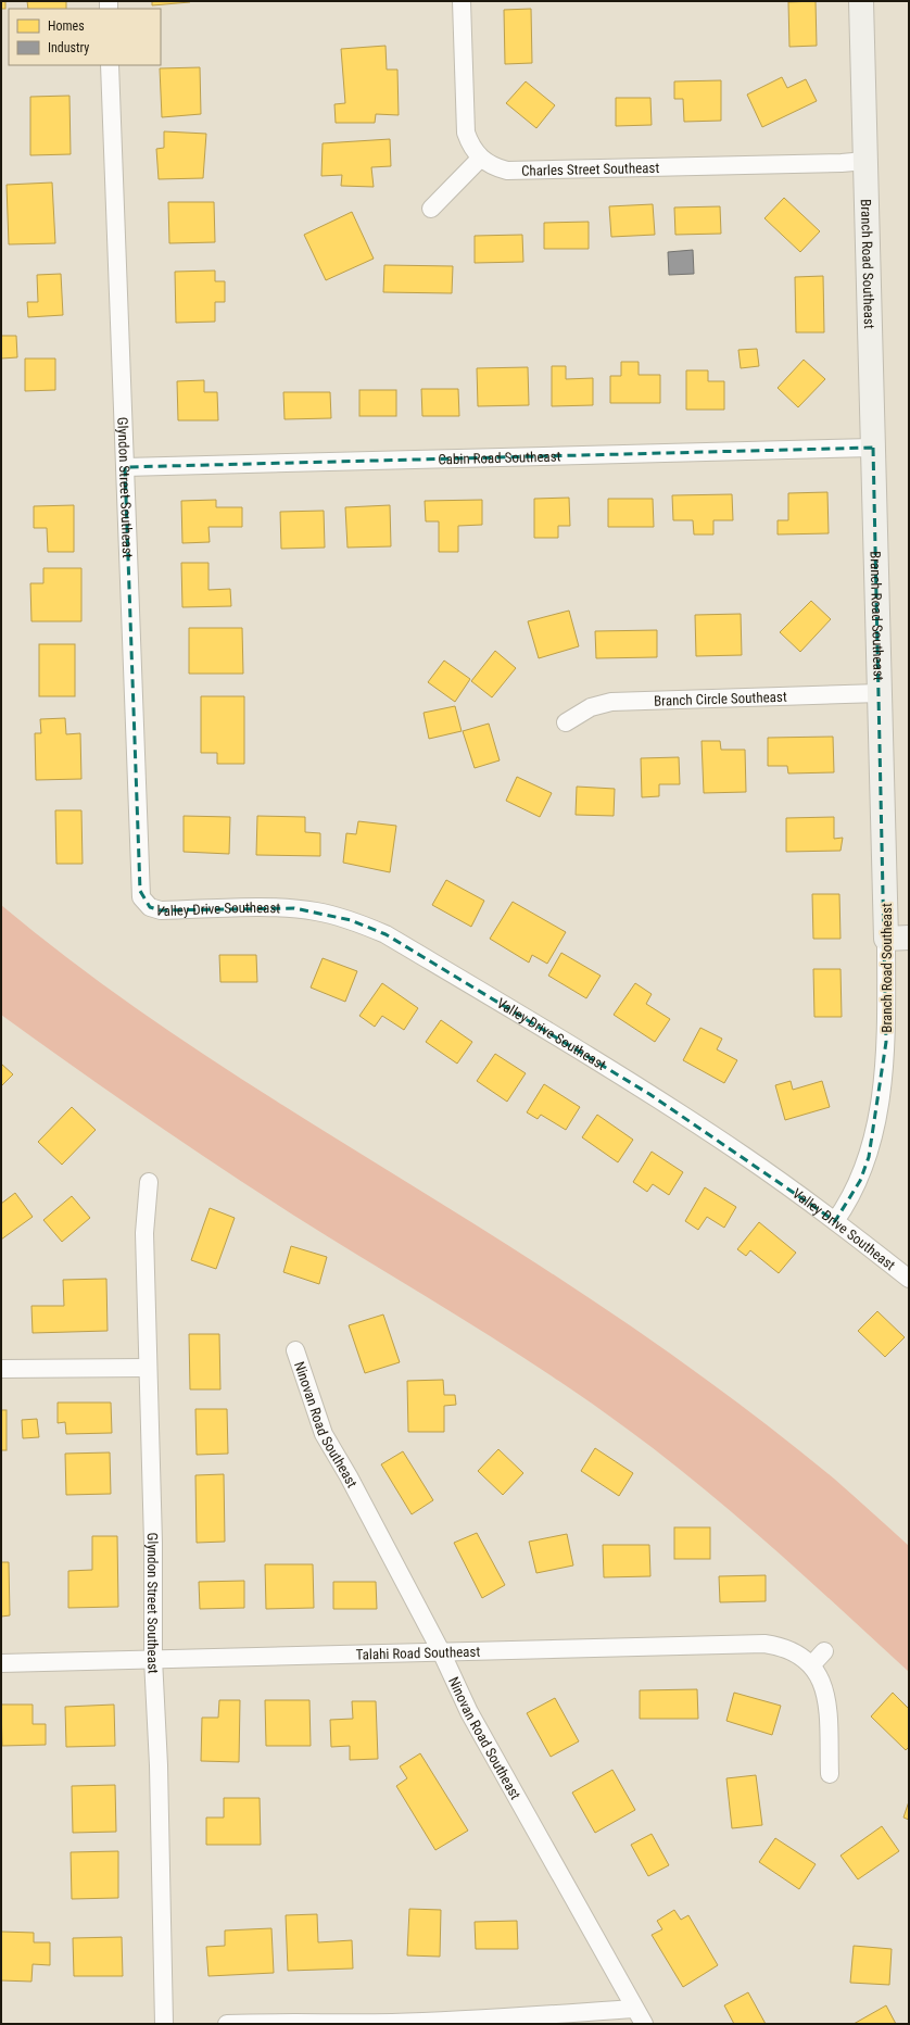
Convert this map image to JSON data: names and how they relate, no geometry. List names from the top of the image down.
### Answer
{
  "streets": {
    "street": [
      "Charles Street Southeast",
      "Branch Road Southeast",
      "Cabin Road Southeast",
      "Glyndon Street Southeast",
      "Branch Circle Southeast",
      "Valley Drive Southeast",
      "Ninovan Road Southeast",
      "Talahi Road Southeast"
    ]
  },
  "crossings": [
    ["Charles Street Southeast", "Branch Road Southeast"],
    ["Branch Road Southeast", "Cabin Road Southeast"],
    ["Branch Road Southeast", "Branch Circle Southeast"],
    ["Branch Road Southeast", "Valley Drive Southeast"],
    ["Cabin Road Southeast", "Glyndon Street Southeast"],
    ["Glyndon Street Southeast", "Valley Drive Southeast"],
    ["Glyndon Street Southeast", "Talahi Road Southeast"],
    ["Ninovan Road Southeast", "Talahi Road Southeast"]
  ],
  "legend": ["Homes", "Industry"]
}
